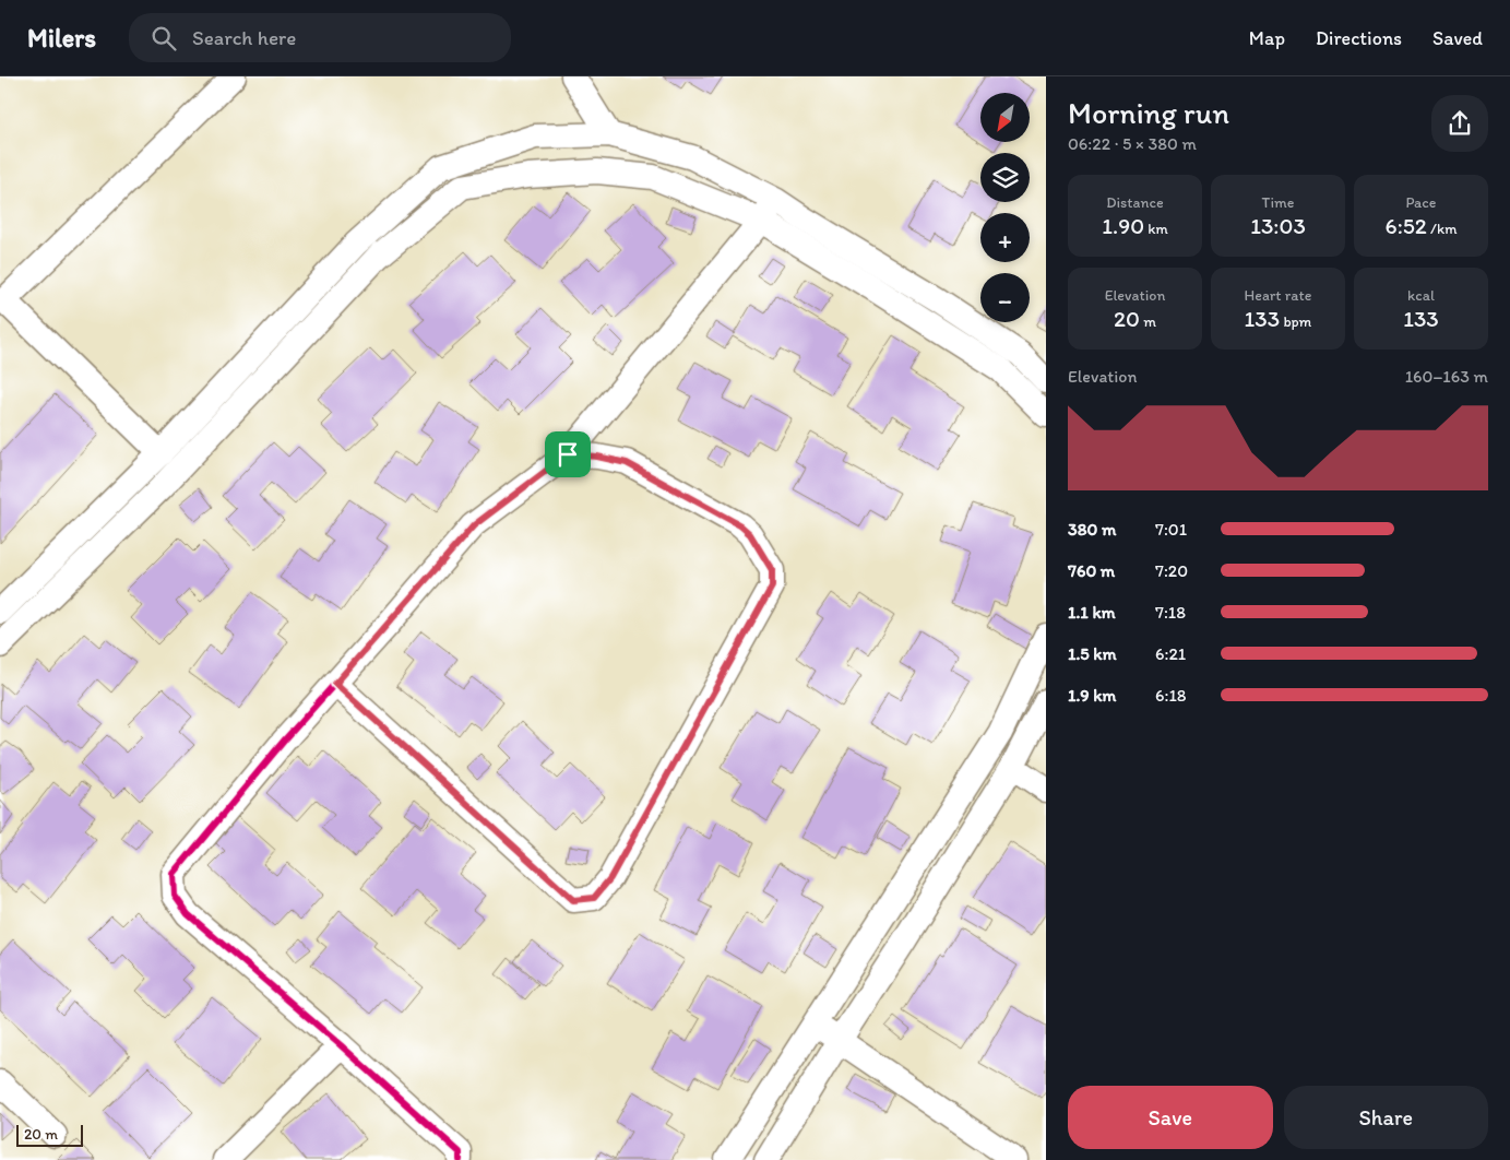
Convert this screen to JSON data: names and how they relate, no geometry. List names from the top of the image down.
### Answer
{
  "scale_bar": "20 m",
  "north": "bottom left",
  "page": {
    "header": "Milers",
    "search": "Search here",
    "nav": ["Map", "Directions", "Saved"],
    "heading": ["Morning run", "06:22 · 5 × 380 m"],
    "map_buttons": ["+", "−"],
    "stats": [
      ["Distance", "1.90 km"],
      ["Time", "13:03"],
      ["Pace", "6:52 /km"],
      ["Elevation", "20 m"],
      ["Heart rate", "133 bpm"],
      ["kcal", "133"]
    ],
    "chart": ["Elevation", "160–163 m"],
    "list": [
      {
        "name": "380 m",
        "note": "7:01"
      },
      {
        "name": "760 m",
        "note": "7:20"
      },
      {
        "name": "1.1 km",
        "note": "7:18"
      },
      {
        "name": "1.5 km",
        "note": "6:21"
      },
      {
        "name": "1.9 km",
        "note": "6:18"
      }
    ],
    "buttons": ["Save", "Share"],
    "scale": "20 m"
  }
}
